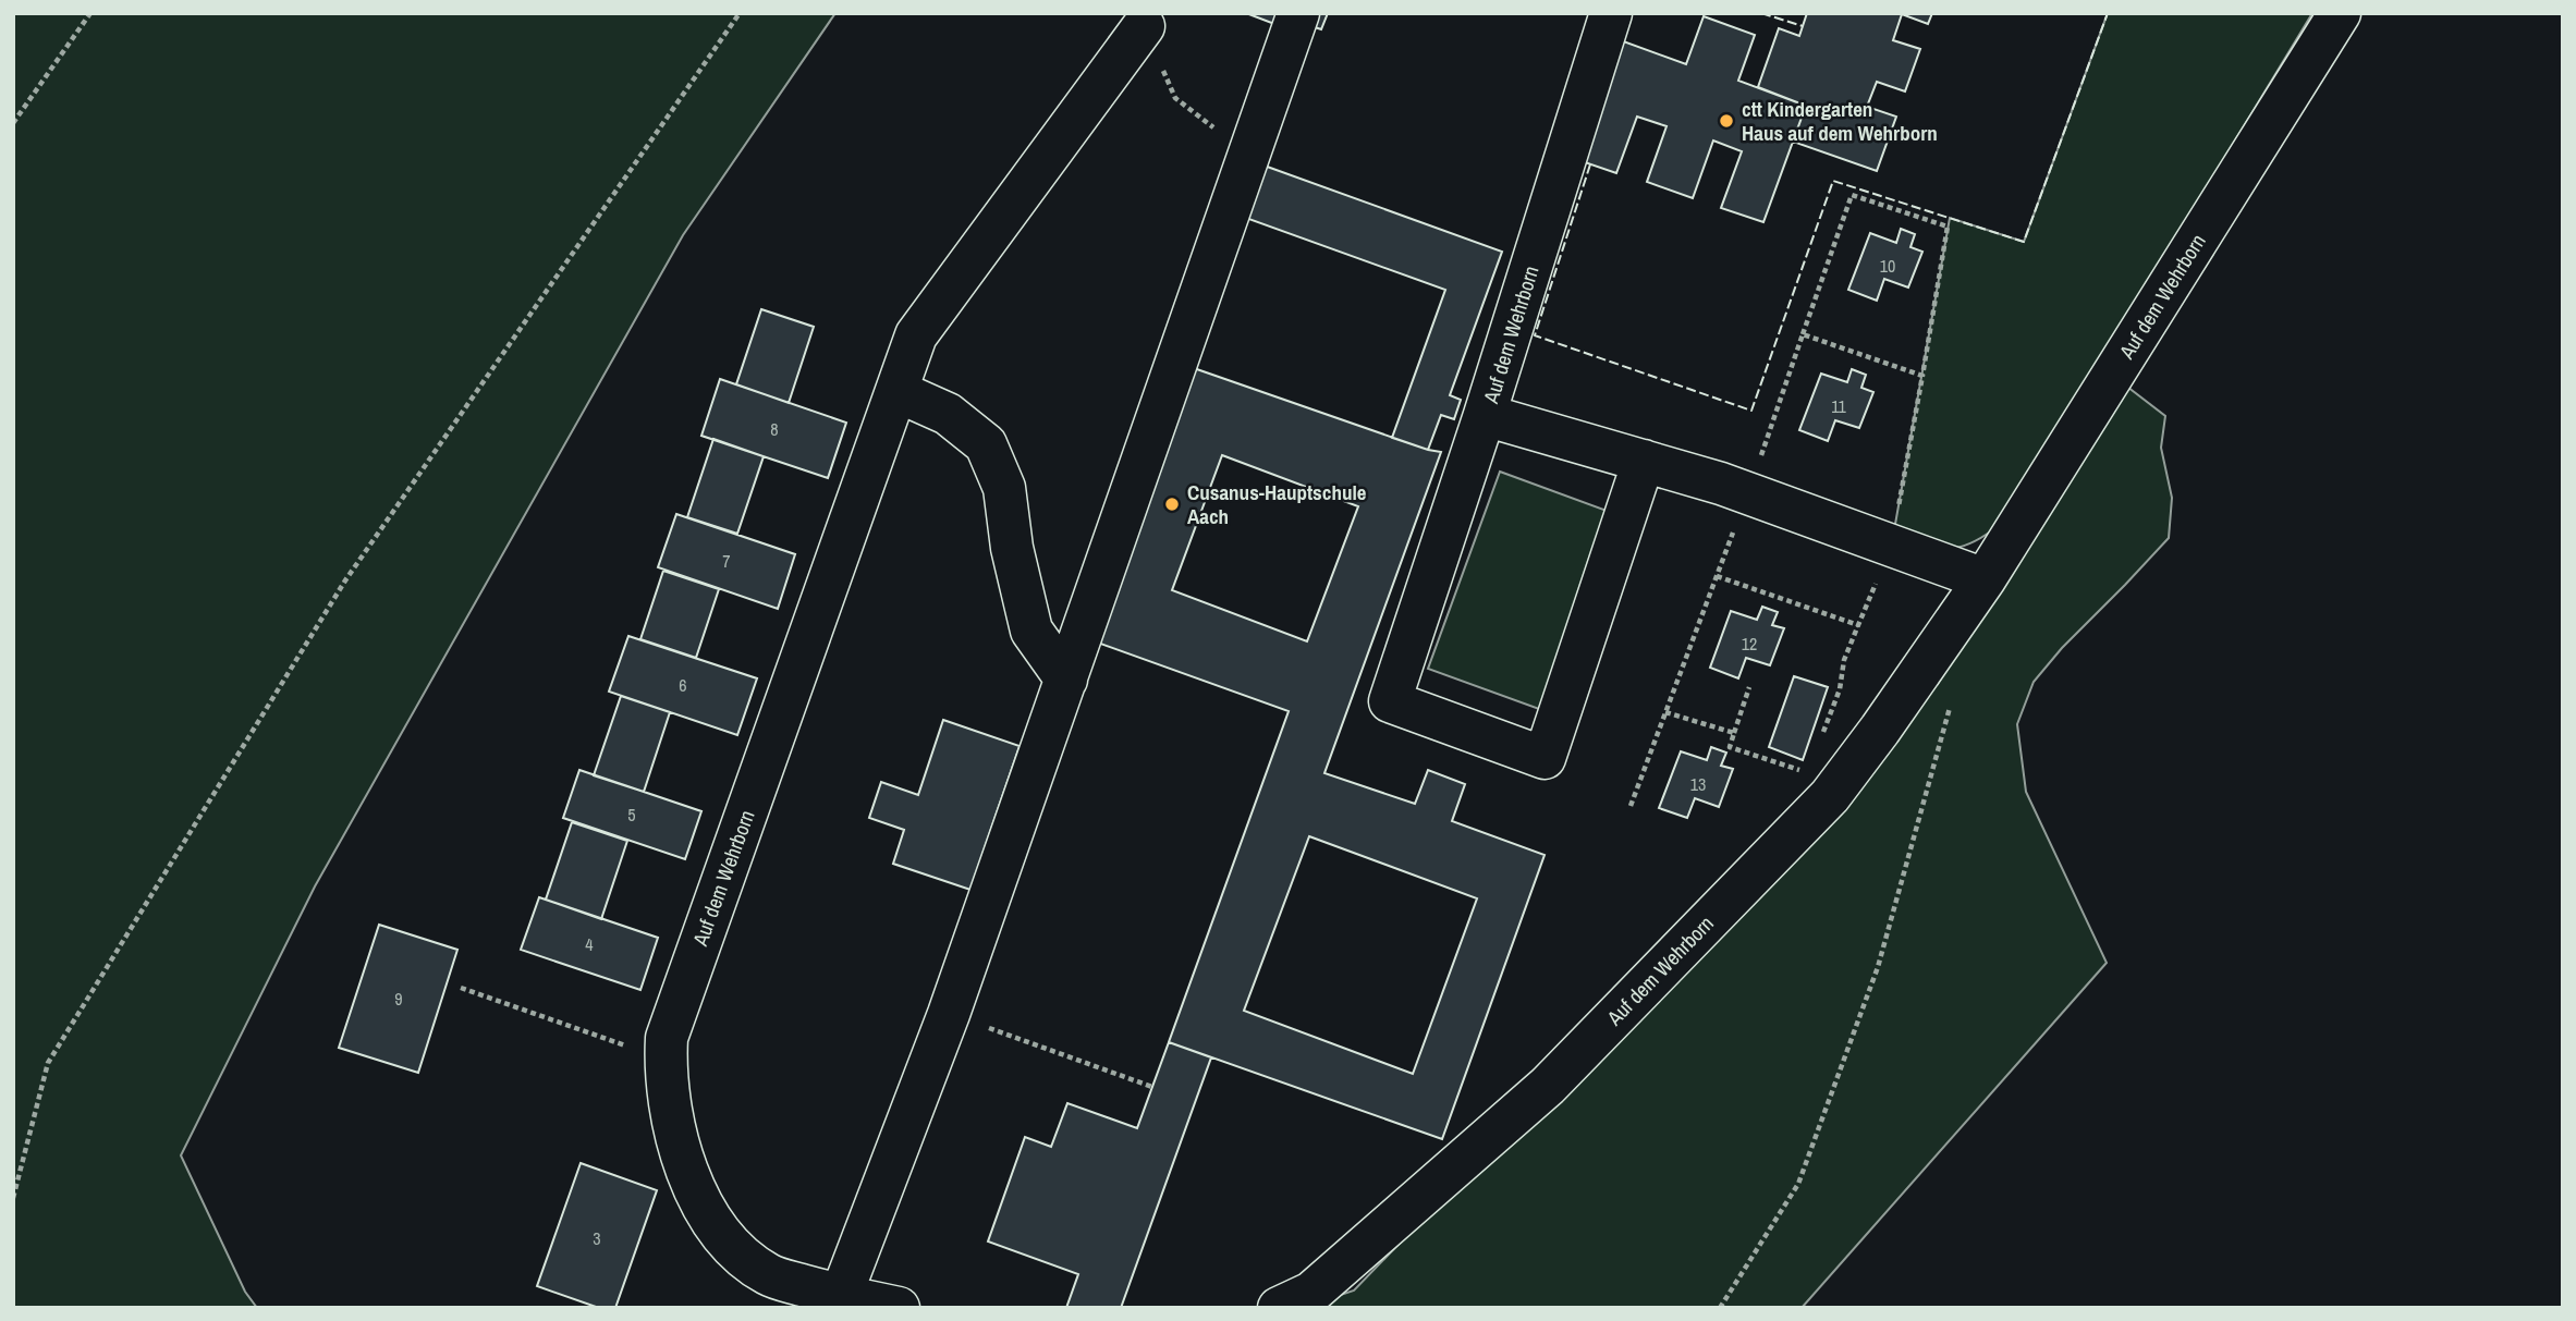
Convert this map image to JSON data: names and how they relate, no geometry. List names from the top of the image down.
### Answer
{
  "streets": {
    "street": ["Auf dem Wehrborn"]
  },
  "places": ["ctt Kindergarten Haus auf dem Wehrborn", "Cusanus-Hauptschule Aach"],
  "house_numbers": [
    "10",
    "11",
    "8",
    "7",
    "12",
    "6",
    "13",
    "5",
    "4",
    "9",
    "3"
  ]
}
